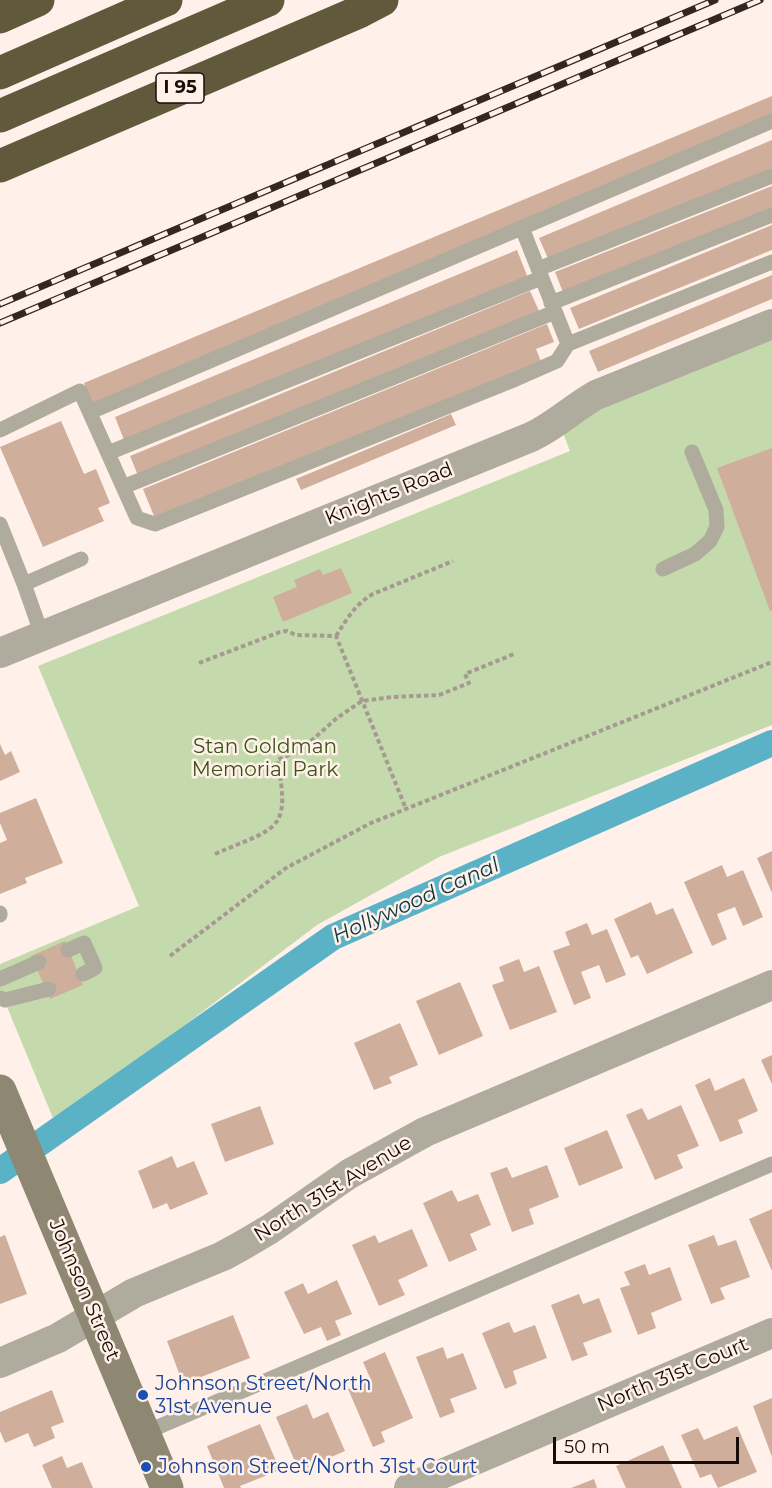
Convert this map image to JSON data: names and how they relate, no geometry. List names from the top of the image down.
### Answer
{
  "streets": {
    "highway": ["I 95"],
    "street": [
      "Knights Road",
      "North 31st Avenue",
      "Johnson Street",
      "North 31st Court"
    ]
  },
  "crossings": [
    ["North 31st Avenue", "Johnson Street"]
  ],
  "water": ["Hollywood Canal"],
  "parks": ["Stan Goldman Memorial Park"],
  "places": ["Johnson Street/North 31st Avenue", "Johnson Street/North 31st Court"],
  "scale_bar": "50 m"
}
